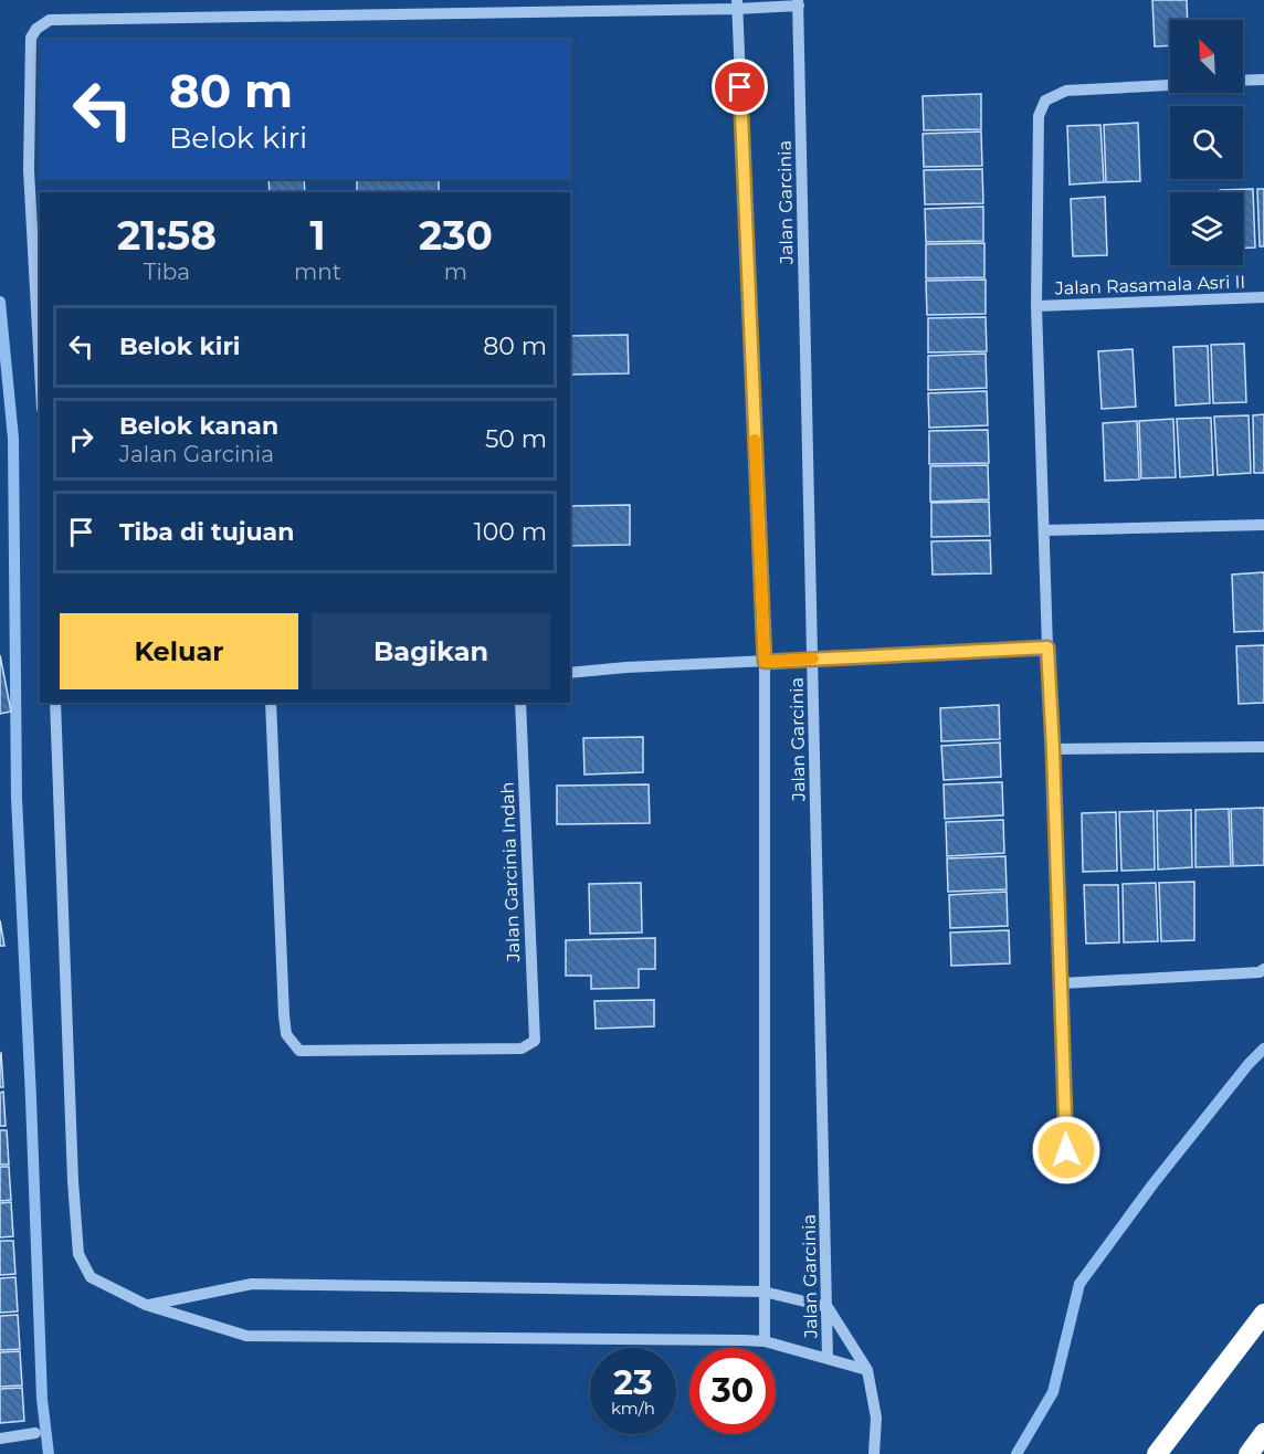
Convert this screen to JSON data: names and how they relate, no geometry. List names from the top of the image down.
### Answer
{
  "streets": {
    "street": ["Jalan Garcinia", "Jalan Rasamala Asri II", "Jalan Garcinia Indah"]
  },
  "north": "top left",
  "page": {
    "turn": ["80 m", "Belok kiri"],
    "eta": [
      "21:58",
      "Tiba",
      "1",
      "mnt",
      "230",
      "m"
    ],
    "list": [
      {
        "name": "Belok kiri",
        "value": "80 m"
      },
      {
        "name": "Belok kanan",
        "note": "Jalan Garcinia",
        "value": "50 m"
      },
      {
        "name": "Tiba di tujuan",
        "value": "100 m"
      }
    ],
    "buttons": ["Keluar", "Bagikan"],
    "speed": "23 km/h",
    "limit": "30"
  }
}
